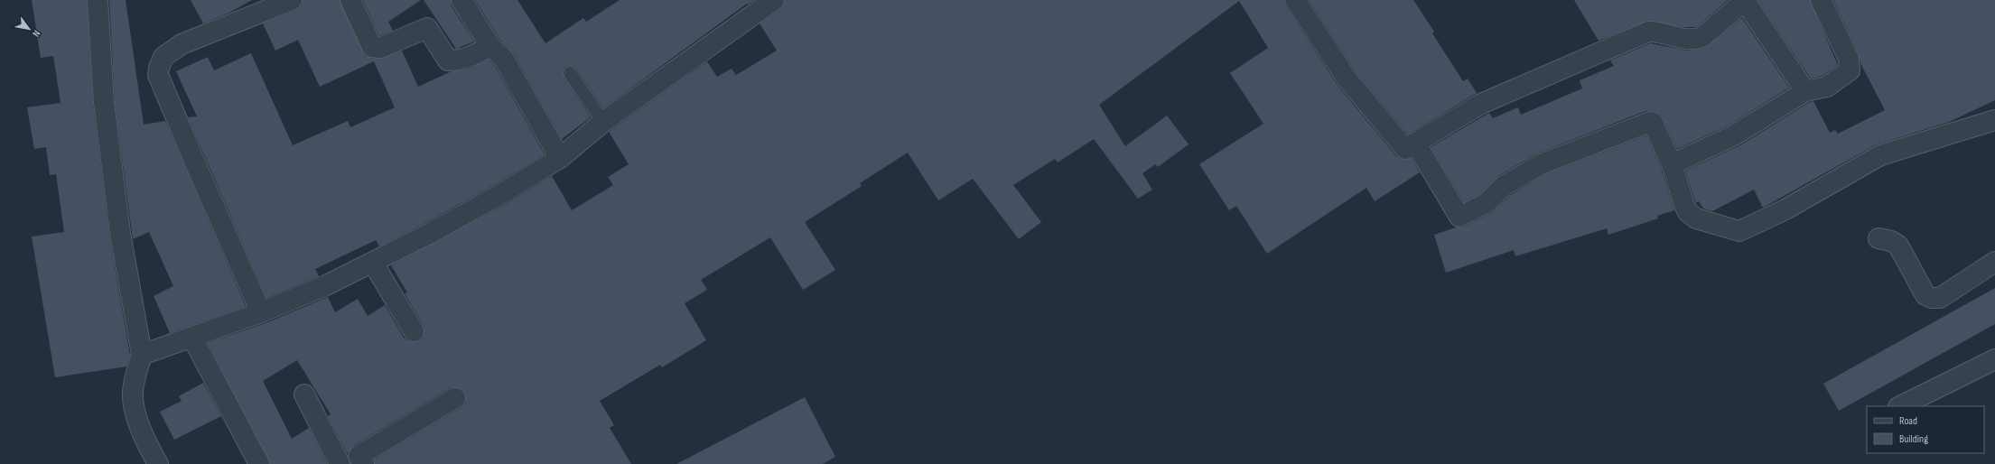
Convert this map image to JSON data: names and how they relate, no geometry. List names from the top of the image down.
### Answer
{
  "legend": ["Road", "Building"],
  "north": "bottom right"
}
